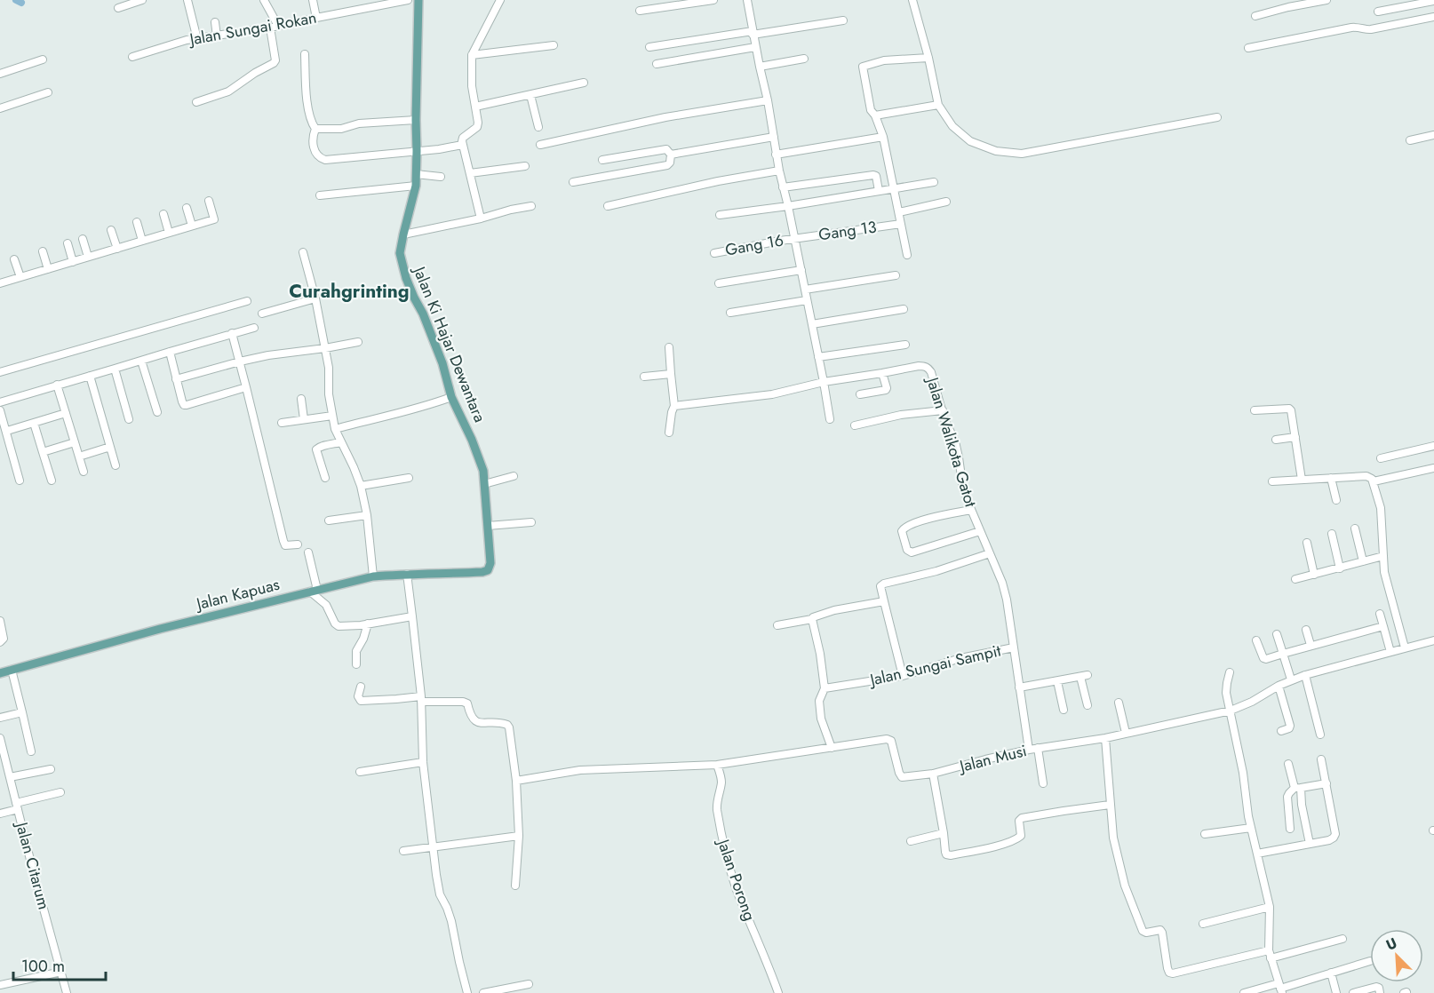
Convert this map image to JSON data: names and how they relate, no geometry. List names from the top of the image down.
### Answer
{
  "streets": {
    "main road": ["Jalan Ki Hajar Dewantara", "Jalan Kapuas"],
    "street": [
      "Jalan Sungai Rokan",
      "Gang 13",
      "Gang 16",
      "Jalan Walikota Gatot",
      "Jalan Sungai Sampit",
      "Jalan Musi",
      "Jalan Citarum",
      "Jalan Porong"
    ]
  },
  "crossings": [
    ["Gang 13", "Gang 16"],
    ["Jalan Ki Hajar Dewantara", "Jalan Kapuas"],
    ["Jalan Walikota Gatot", "Jalan Sungai Sampit"],
    ["Jalan Walikota Gatot", "Jalan Musi"],
    ["Jalan Musi", "Jalan Porong"]
  ],
  "districts": ["Curahgrinting"],
  "scale_bar": "100 m",
  "north": "top left"
}
